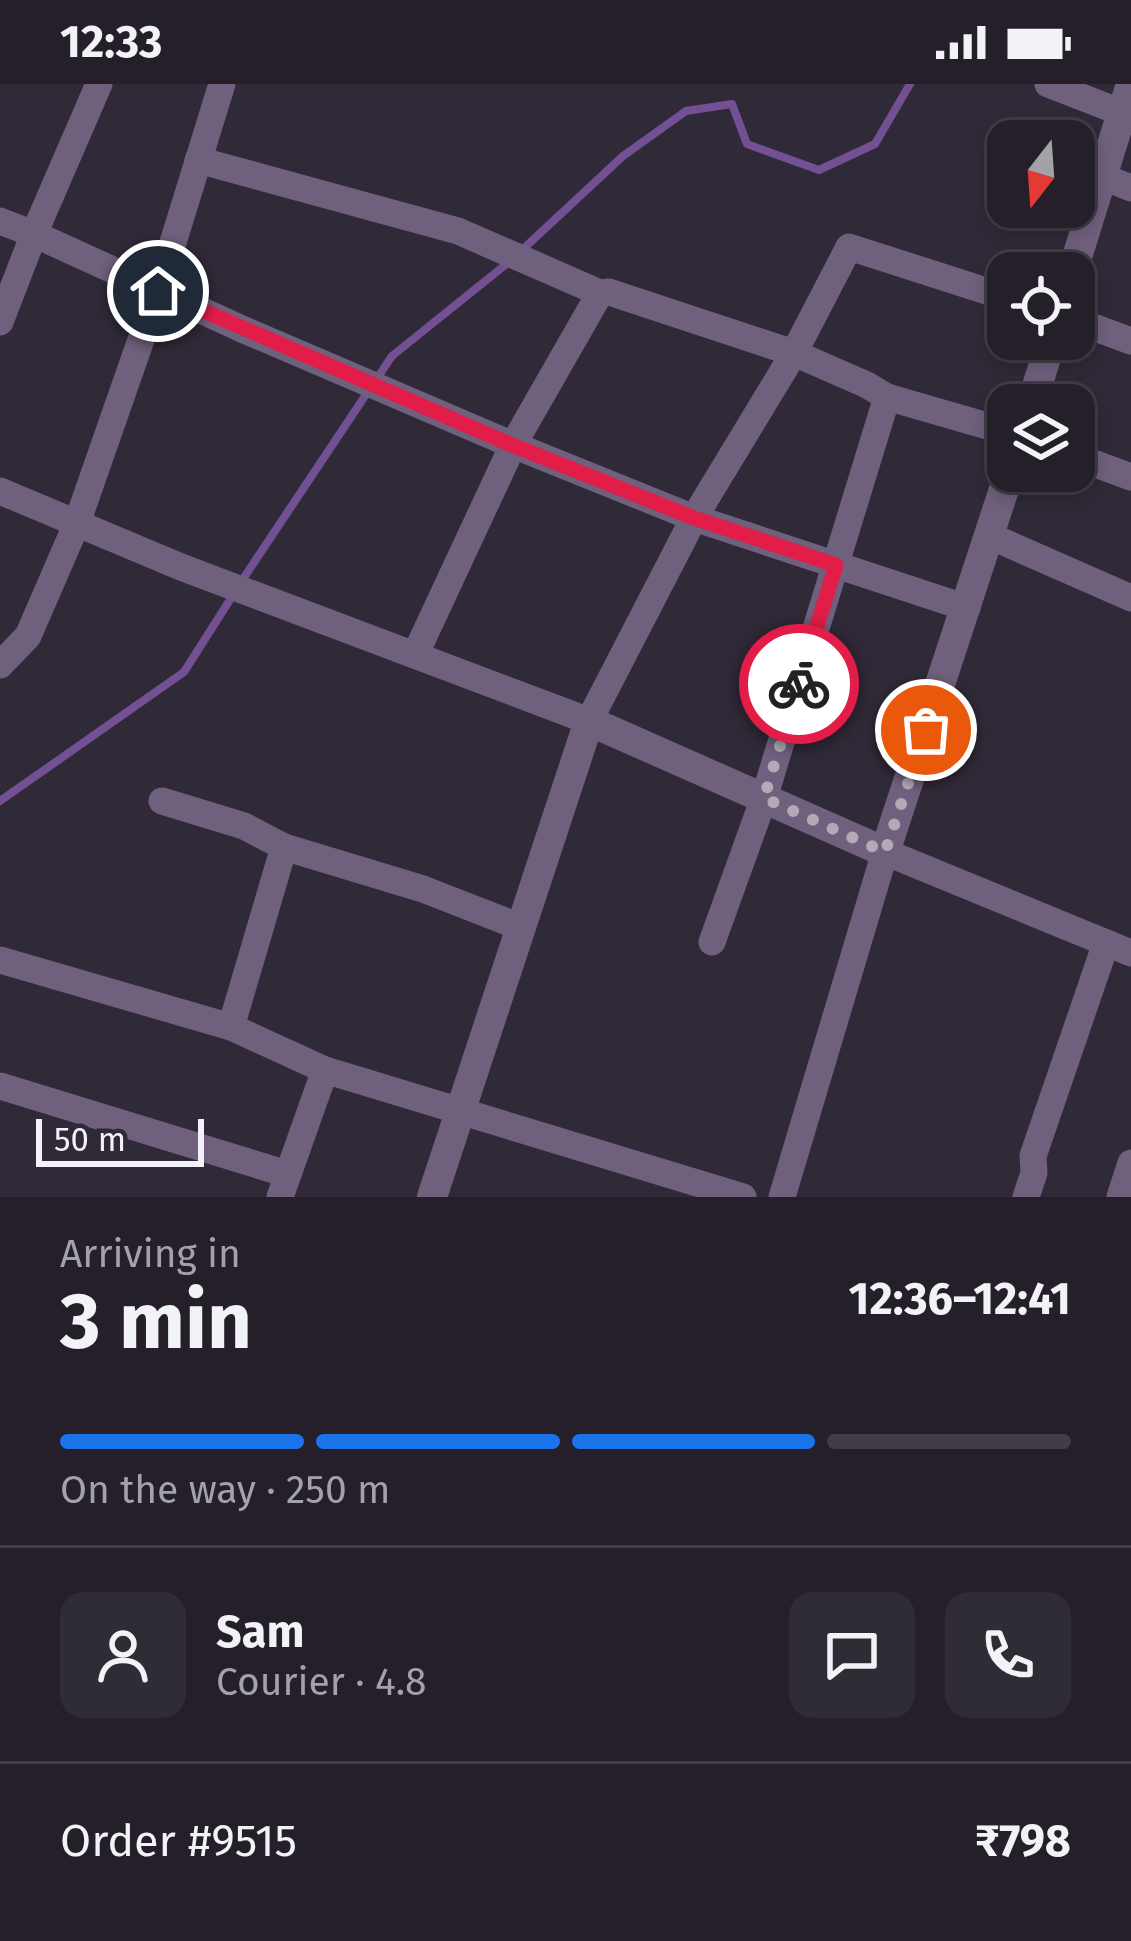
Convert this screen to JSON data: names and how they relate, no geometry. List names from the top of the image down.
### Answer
{
  "scale_bar": "50 m",
  "north": "bottom",
  "page": {
    "status": "12:33",
    "scale": "50 m",
    "heading": ["3 min", "Arriving in", "12:36–12:41"],
    "panel": [
      "Sam",
      "Courier · 4.8",
      "Order #9515",
      "₹798"
    ],
    "bar": "On the way · 250 m"
  }
}
